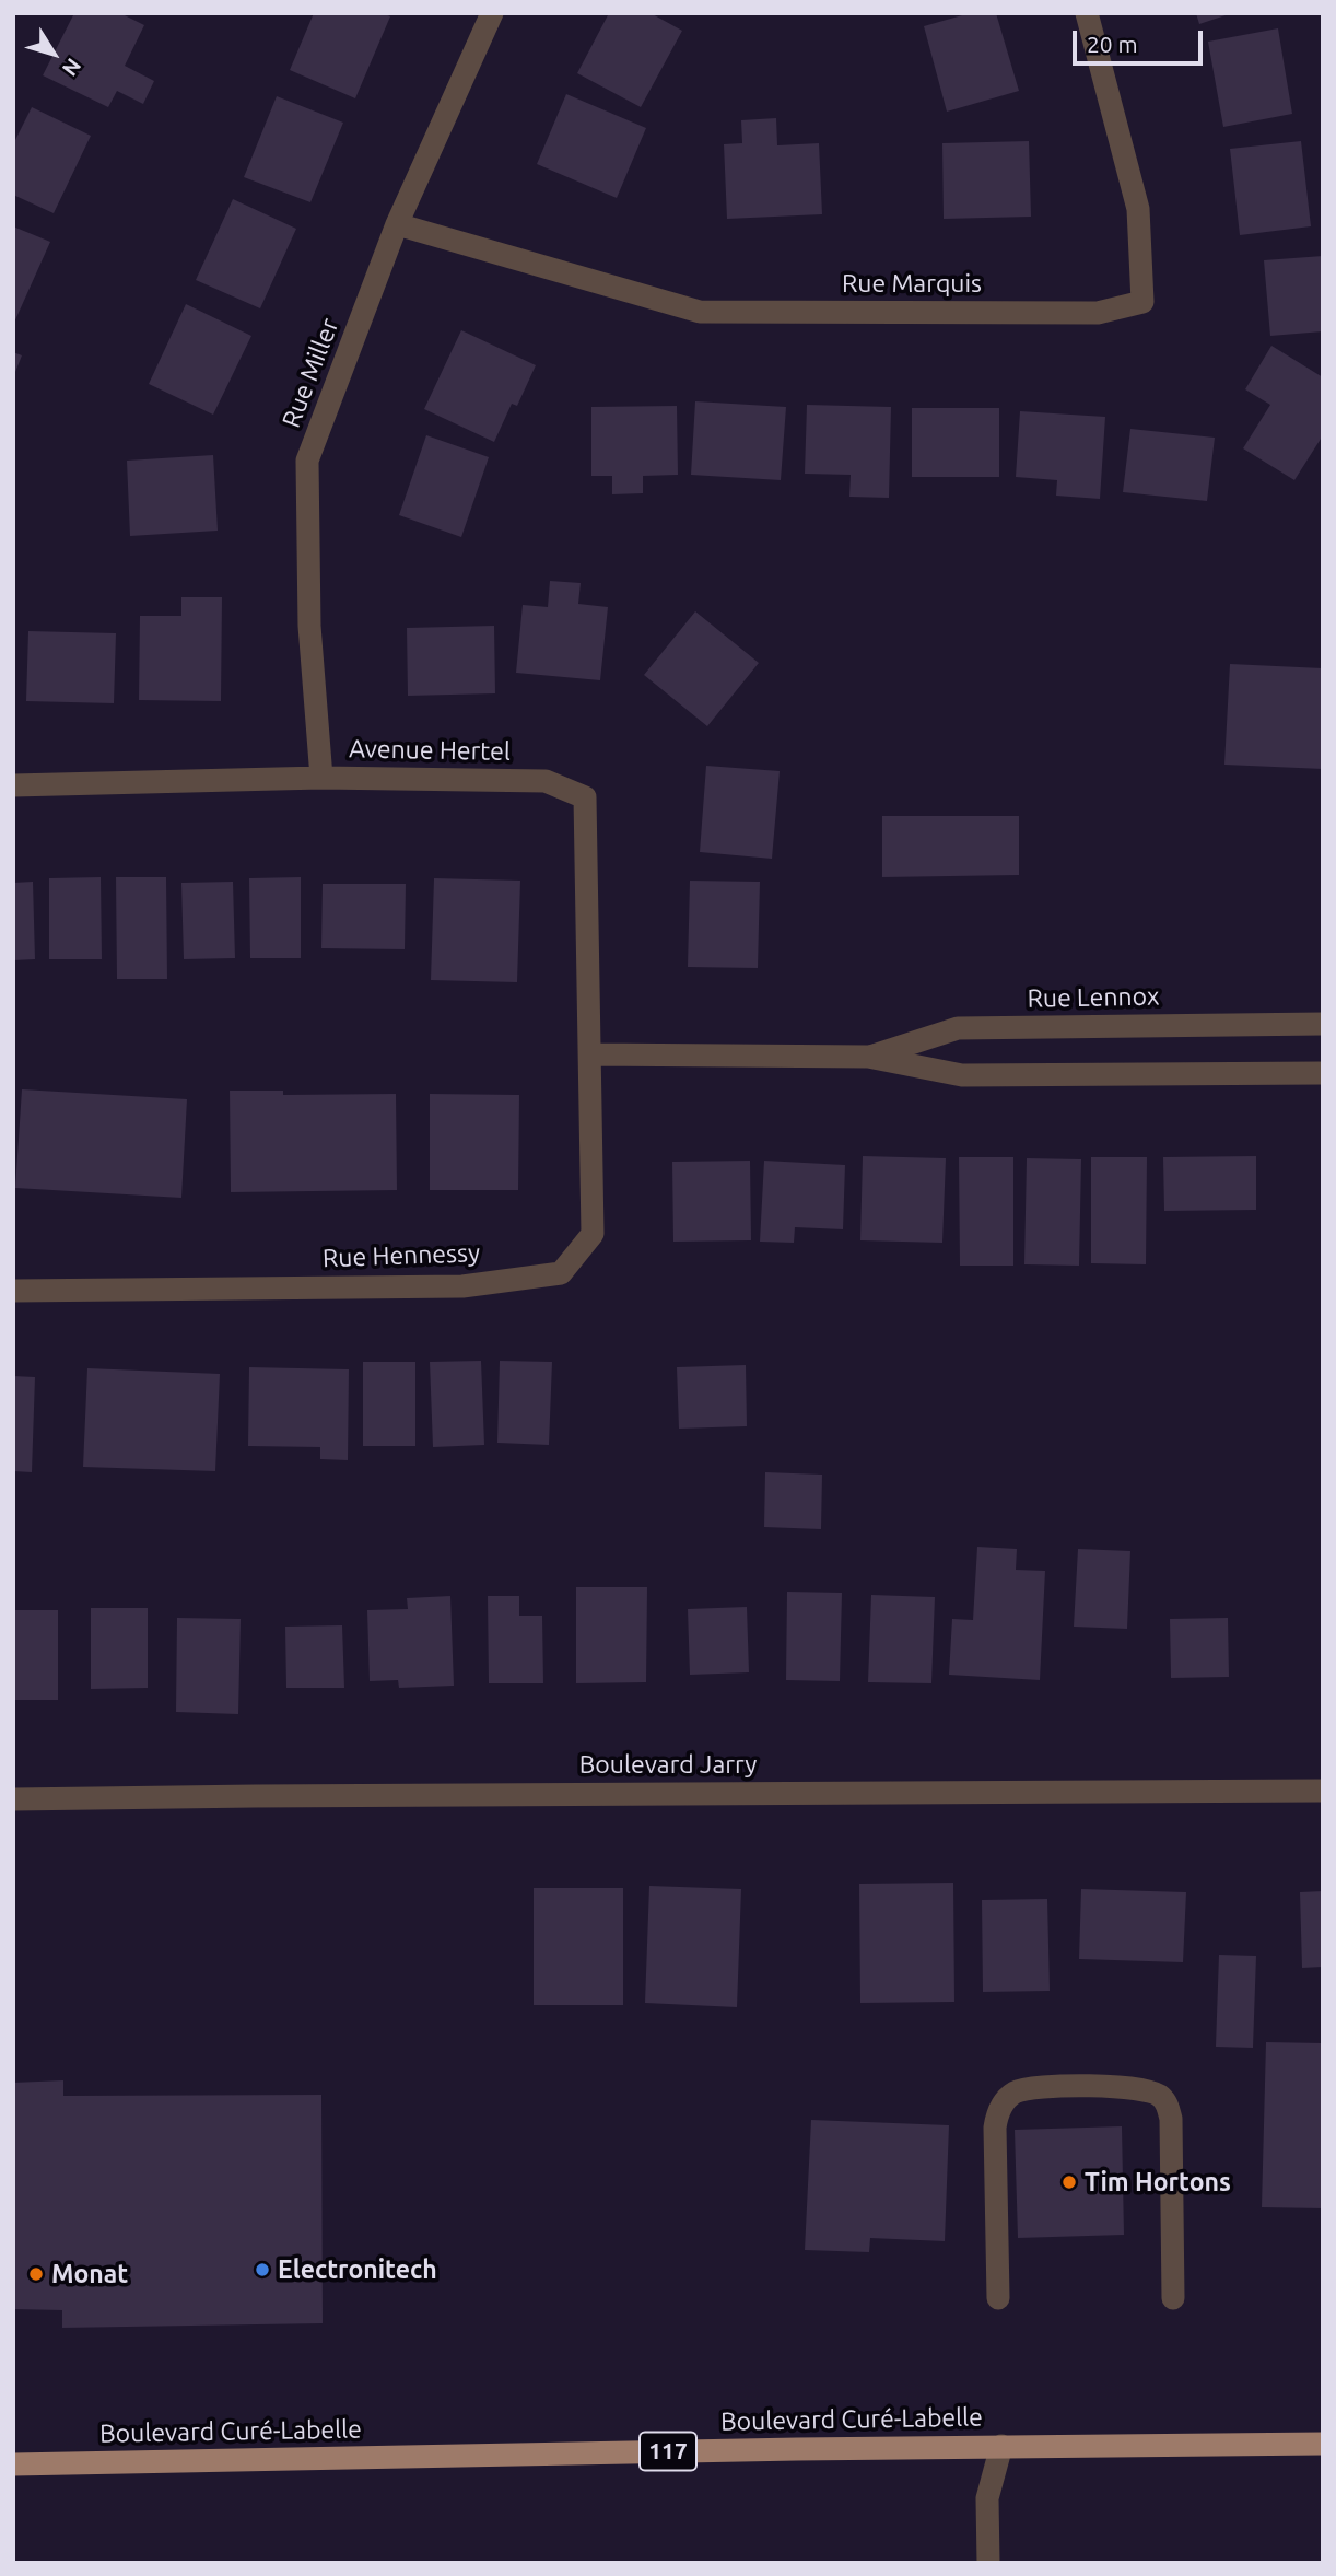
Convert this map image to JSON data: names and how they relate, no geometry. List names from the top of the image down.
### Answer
{
  "streets": {
    "main road": ["Boulevard Curé-Labelle", "117"],
    "street": [
      "Rue Marquis",
      "Rue Miller",
      "Avenue Hertel",
      "Rue Lennox",
      "Rue Hennessy",
      "Boulevard Jarry"
    ]
  },
  "crossings": [
    ["Rue Marquis", "Rue Miller"],
    ["Rue Miller", "Avenue Hertel"],
    ["Avenue Hertel", "Rue Lennox"],
    ["Avenue Hertel", "Rue Hennessy"],
    ["Rue Lennox", "Rue Hennessy"]
  ],
  "places": ["Tim Hortons", "Electronitech", "Monat"],
  "scale_bar": "20 m",
  "north": "bottom right"
}
